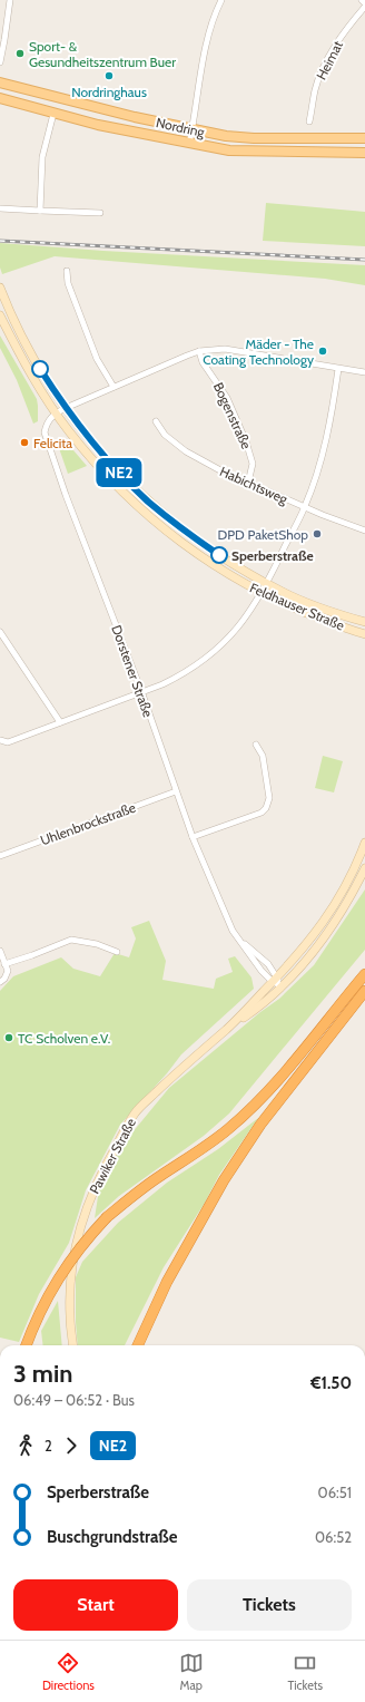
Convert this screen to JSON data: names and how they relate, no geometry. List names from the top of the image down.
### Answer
{
  "streets": {
    "main road": ["Nordring", "Feldhauser Straße", "Pawiker Straße"],
    "street": [
      "Heimat",
      "Bogenstraße",
      "Habichtsweg",
      "Dorstener Straße",
      "Uhlenbrockstraße"
    ]
  },
  "crossings": [
    ["Bogenstraße", "Habichtsweg"],
    ["Bogenstraße", "Dorstener Straße"],
    ["Feldhauser Straße", "Dorstener Straße"],
    ["Dorstener Straße", "Uhlenbrockstraße"],
    ["Dorstener Straße", "Pawiker Straße"]
  ],
  "places": [
    "Sport- & Gesundheitszentrum Buer",
    "Nordringhaus",
    "Mäder - The Coating Technology",
    "Felicita",
    "DPD PaketShop",
    "Sperberstraße",
    "TC Scholven e.V."
  ],
  "lines": ["bus line NE2"],
  "page": {
    "on_map": "NE2",
    "heading": ["3 min", "06:49 – 06:52 · Bus", "€1.50"],
    "legs": ["2", "NE2"],
    "list": [
      {
        "name": "Sperberstraße",
        "value": "06:51"
      },
      {
        "name": "Buschgrundstraße",
        "value": "06:52"
      }
    ],
    "buttons": ["Start", "Tickets"],
    "tabs": ["Directions", "Map", "Tickets"]
  }
}
